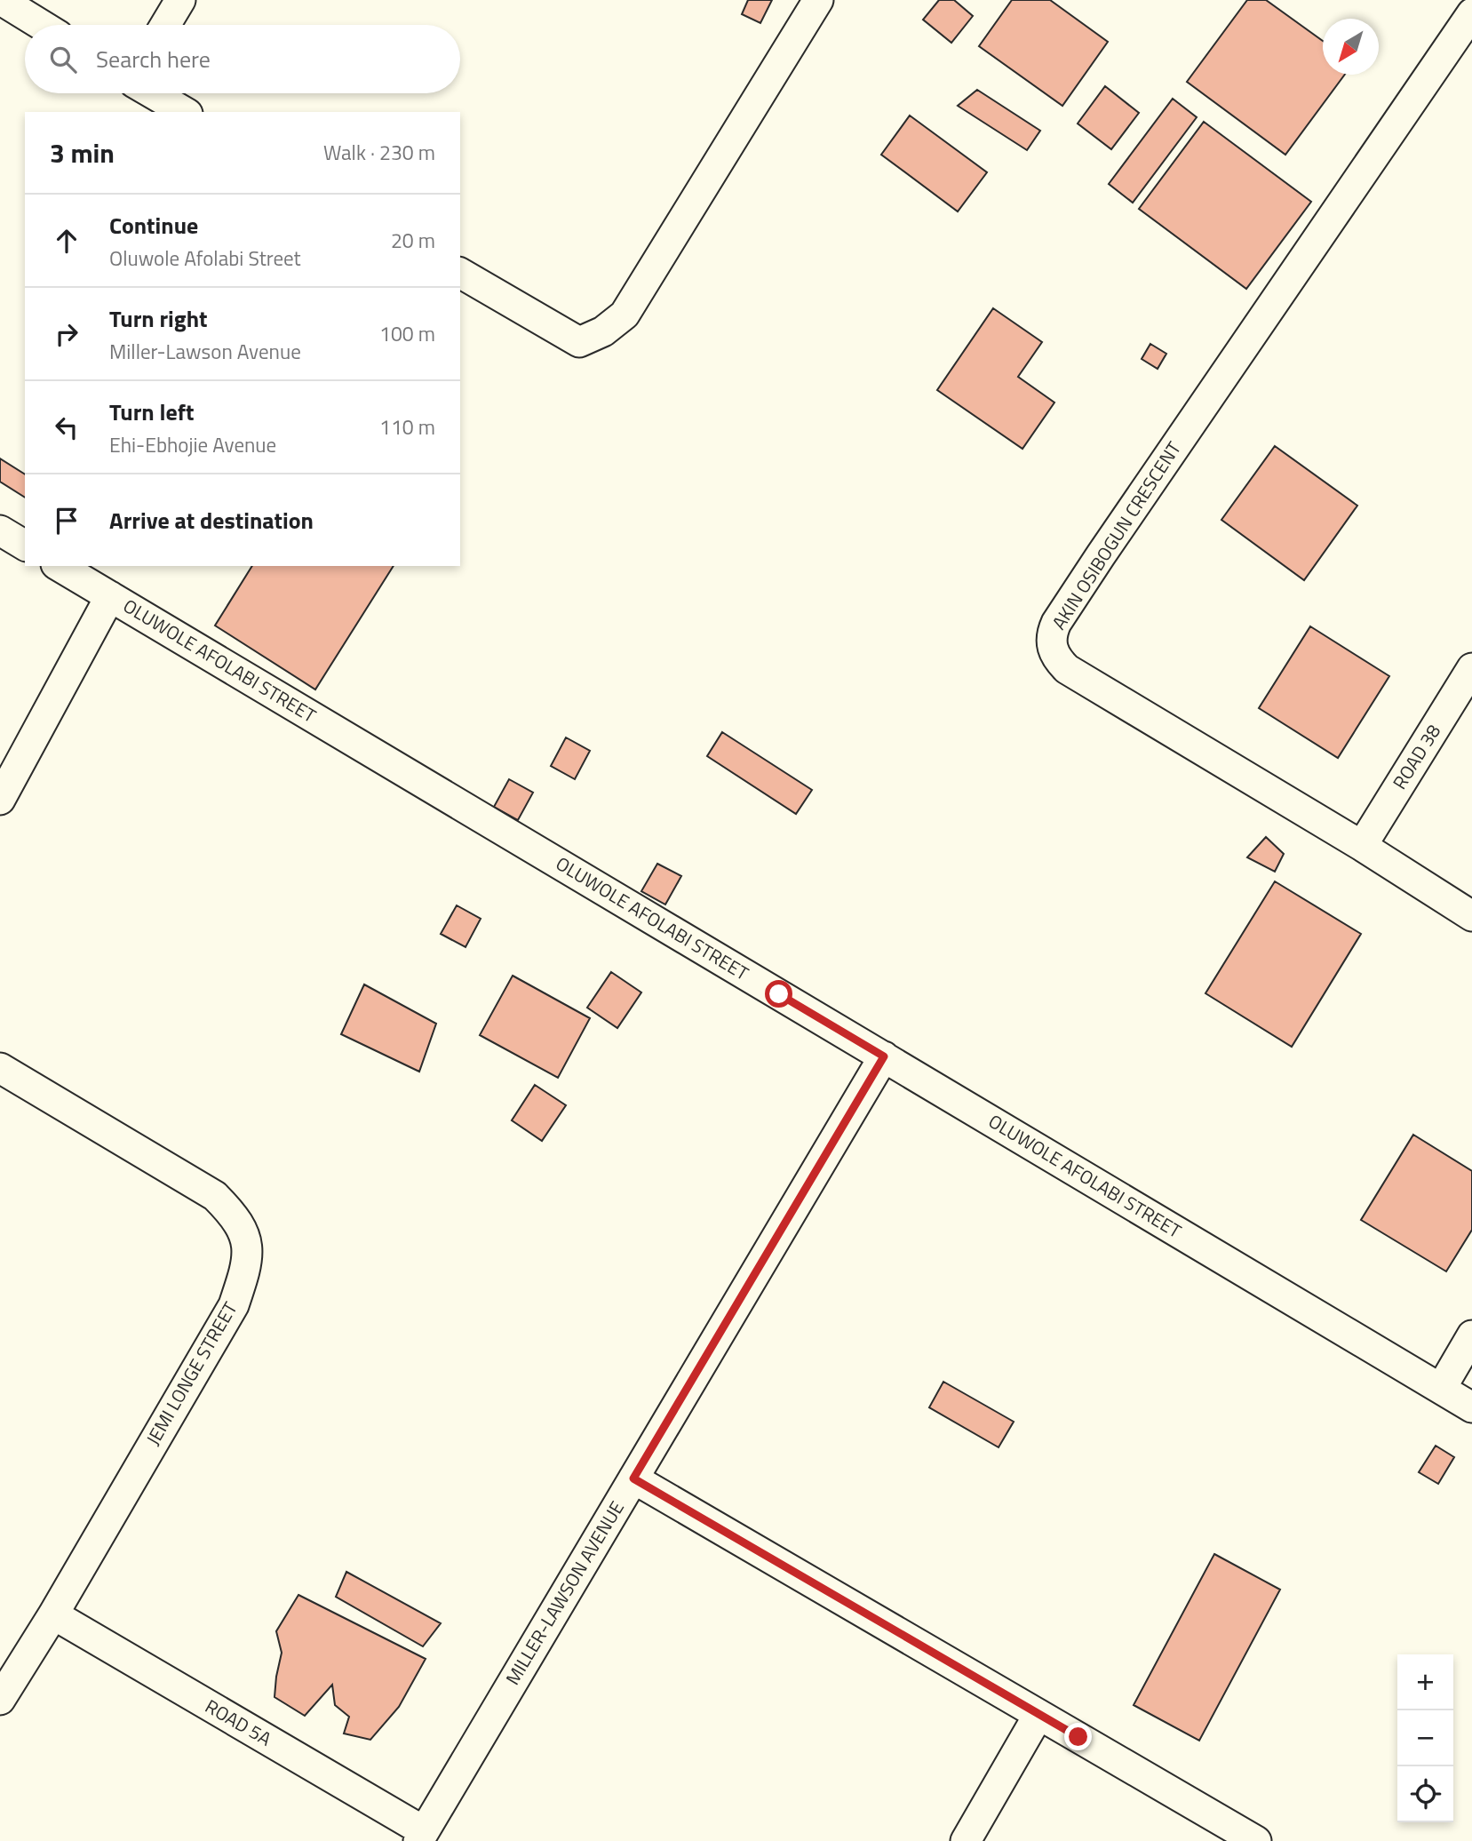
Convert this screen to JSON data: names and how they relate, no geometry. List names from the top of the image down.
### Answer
{
  "streets": {
    "street": [
      "AKIN OSIBOGUN CRESCENT",
      "OLUWOLE AFOLABI STREET",
      "ROAD 38",
      "JEMI LONGE STREET",
      "MILLER-LAWSON AVENUE",
      "ROAD 5A"
    ]
  },
  "crossings": [
    ["AKIN OSIBOGUN CRESCENT", "ROAD 38"],
    ["OLUWOLE AFOLABI STREET", "MILLER-LAWSON AVENUE"],
    ["JEMI LONGE STREET", "ROAD 5A"],
    ["MILLER-LAWSON AVENUE", "ROAD 5A"]
  ],
  "north": "bottom left",
  "page": {
    "search": "Search here",
    "heading": ["3 min", "Walk · 230 m"],
    "list": [
      ["Continue", "Oluwole Afolabi Street", "20 m"],
      ["Turn right", "Miller-Lawson Avenue", "100 m"],
      ["Turn left", "Ehi-Ebhojie Avenue", "110 m"],
      "Arrive at destination"
    ],
    "map_buttons": ["+", "−"]
  }
}
